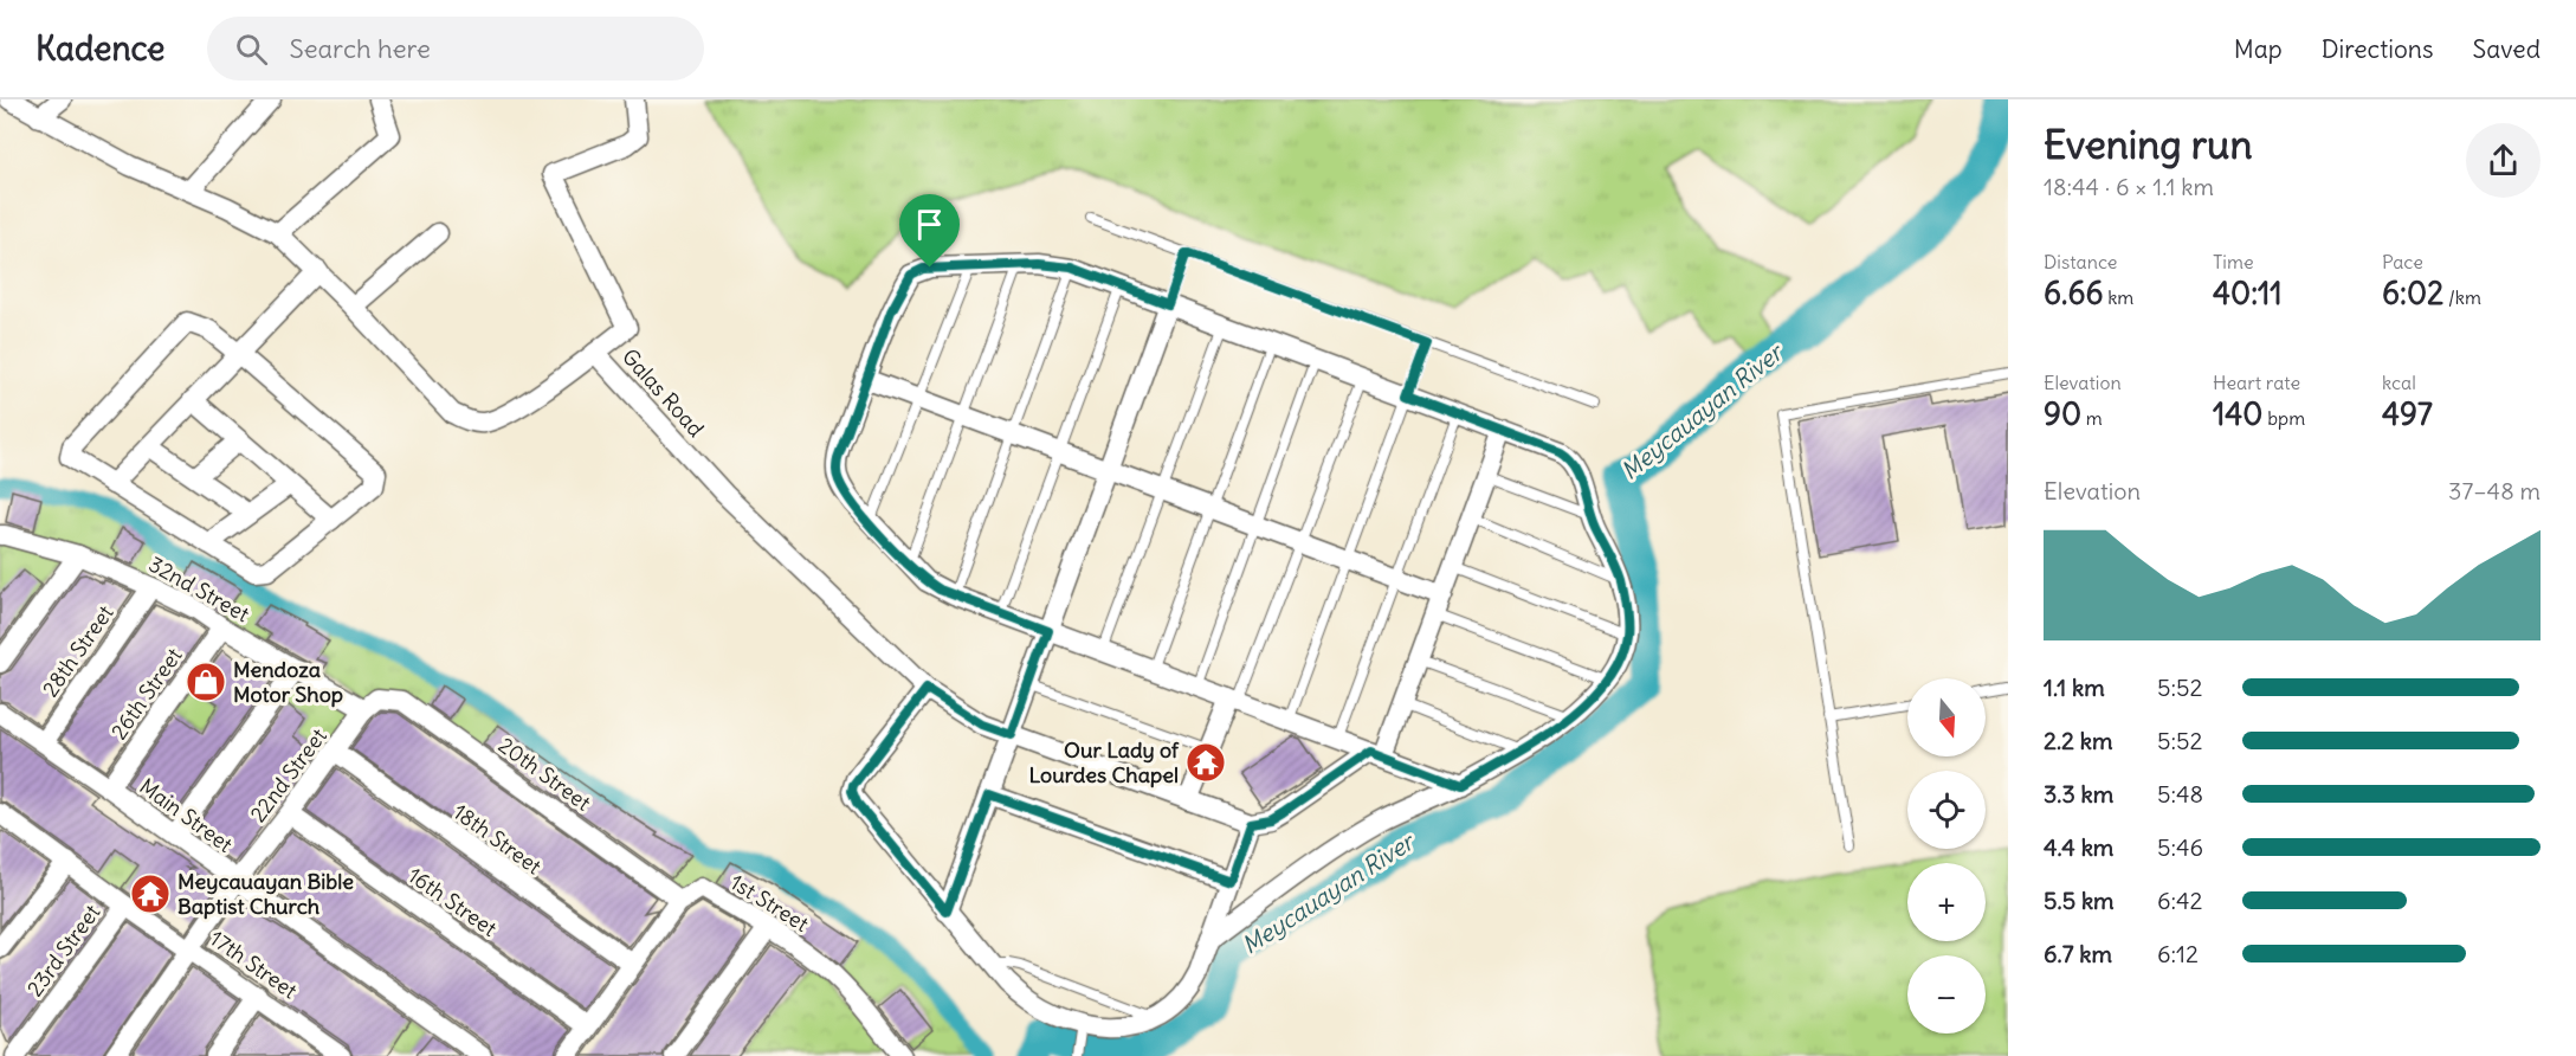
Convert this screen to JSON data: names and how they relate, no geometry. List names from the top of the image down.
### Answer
{
  "streets": {
    "street": [
      "Galas Road",
      "32nd Street",
      "28th Street",
      "26th Street",
      "20th Street",
      "22nd Street",
      "Main Street",
      "18th Street",
      "16th Street",
      "1st Street",
      "23rd Street",
      "17th Street"
    ]
  },
  "crossings": [
    ["32nd Street", "28th Street"],
    ["32nd Street", "26th Street"],
    ["32nd Street", "20th Street"],
    ["32nd Street", "22nd Street"],
    ["28th Street", "Main Street"],
    ["26th Street", "Main Street"],
    ["20th Street", "22nd Street"],
    ["20th Street", "1st Street"],
    ["22nd Street", "Main Street"],
    ["22nd Street", "18th Street"],
    ["22nd Street", "16th Street"],
    ["22nd Street", "17th Street"],
    ["23rd Street", "17th Street"]
  ],
  "water": ["Meycauayan River"],
  "places": {
    "shop": ["Mendoza Motor Shop"],
    "temple": ["Our Lady of Lourdes Chapel", "Meycauayan Bible Baptist Church"]
  },
  "north": "bottom",
  "page": {
    "header": "Kadence",
    "search": "Search here",
    "nav": ["Map", "Directions", "Saved"],
    "heading": ["Evening run", "18:44 · 6 × 1.1 km"],
    "stats": [
      ["Distance", "6.66 km"],
      ["Time", "40:11"],
      ["Pace", "6:02 /km"],
      ["Elevation", "90 m"],
      ["Heart rate", "140 bpm"],
      ["kcal", "497"]
    ],
    "chart": ["Elevation", "37–48 m"],
    "list": [
      {
        "name": "1.1 km",
        "note": "5:52"
      },
      {
        "name": "2.2 km",
        "note": "5:52"
      },
      {
        "name": "3.3 km",
        "note": "5:48"
      },
      {
        "name": "4.4 km",
        "note": "5:46"
      },
      {
        "name": "5.5 km",
        "note": "6:42"
      },
      {
        "name": "6.7 km",
        "note": "6:12"
      }
    ],
    "map_buttons": ["+", "−"]
  }
}
